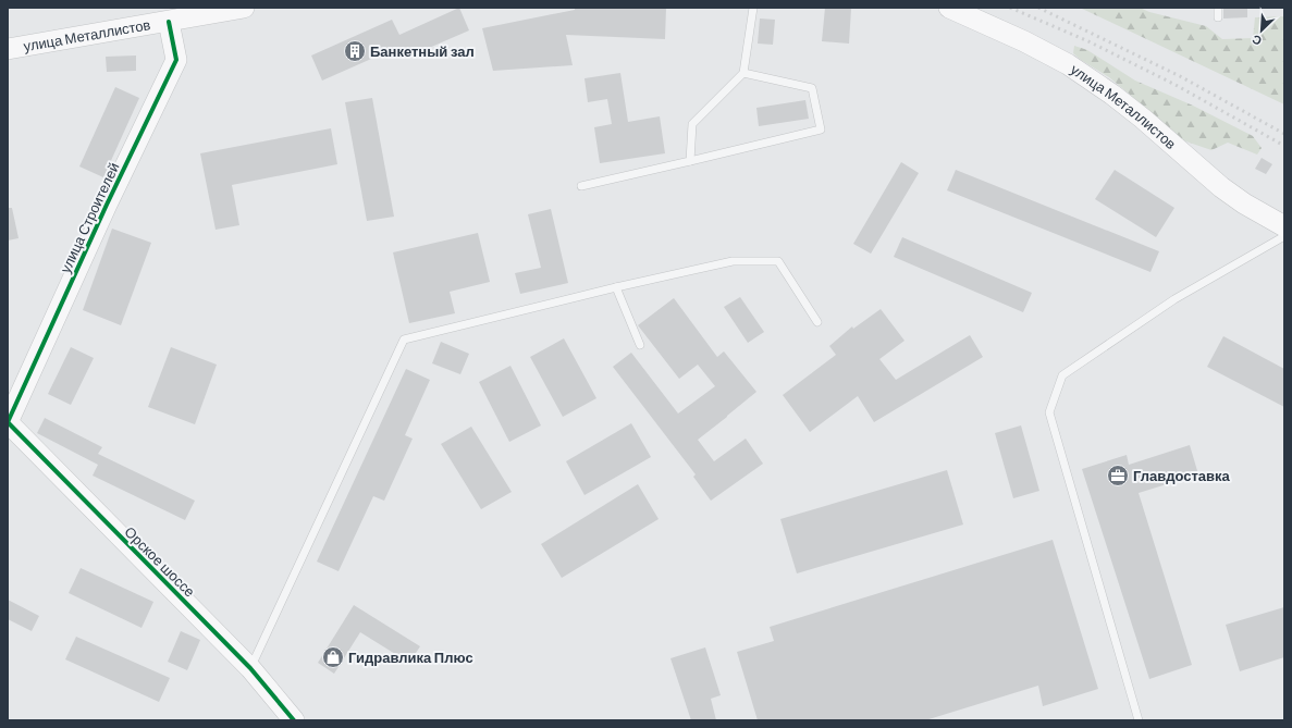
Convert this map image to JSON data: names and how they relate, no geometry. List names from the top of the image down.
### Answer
{
  "streets": {
    "street": ["улица Металлистов", "улица Строителей", "Орское шоссе"]
  },
  "crossings": [
    ["улица Металлистов", "улица Строителей"],
    ["улица Строителей", "Орское шоссе"]
  ],
  "places": {
    "building": ["Банкетный зал"],
    "office": ["Главдоставка"],
    "shop": ["Гидравлика Плюс"]
  },
  "north": "bottom left"
}
